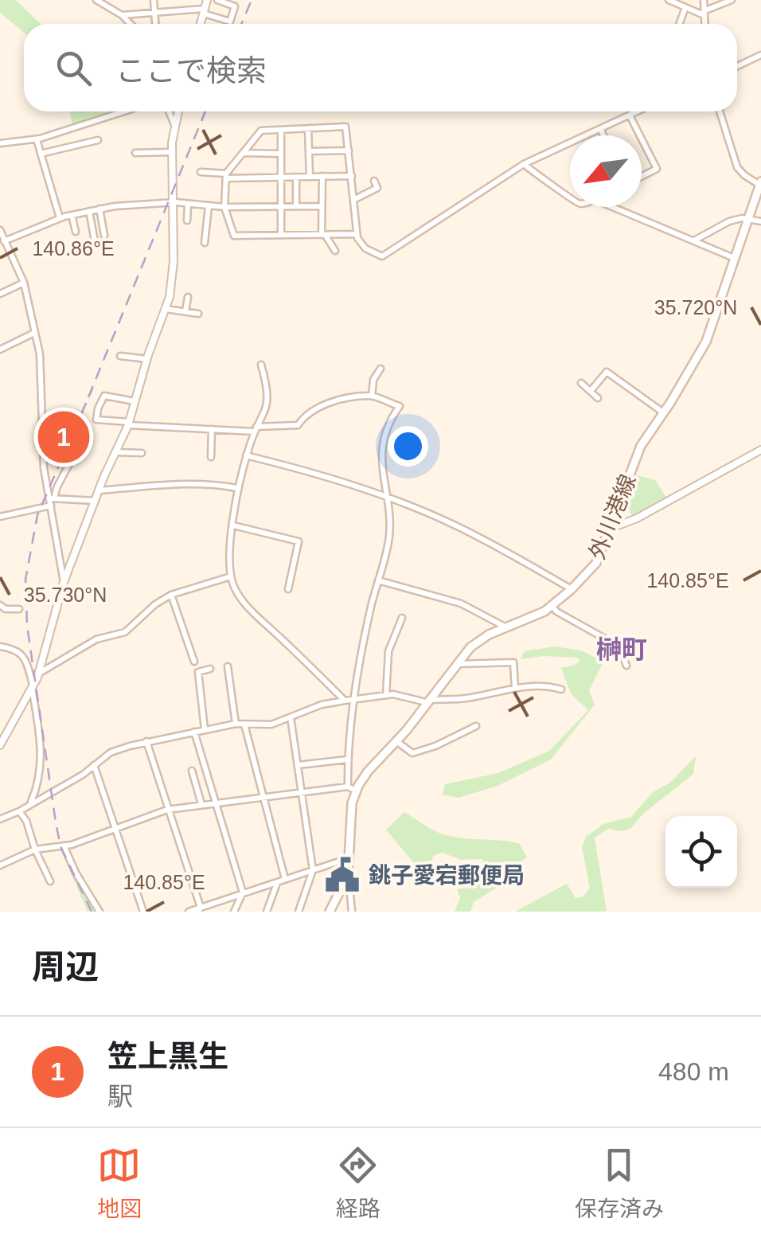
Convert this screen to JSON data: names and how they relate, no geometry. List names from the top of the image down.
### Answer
{
  "streets": {
    "main road": ["外川港線"]
  },
  "districts": ["榊町"],
  "places": {
    "public building": ["銚子愛宕郵便局"]
  },
  "north": "bottom left",
  "page": {
    "search": "ここで検索",
    "pins": "1",
    "heading": "周辺",
    "list": [
      {
        "mark": "1",
        "name": "笠上黒生",
        "note": "駅",
        "value": "480 m"
      }
    ],
    "nav": ["地図", "経路", "保存済み"]
  },
  "coordinates": [
    "140.86°E",
    "35.720°N",
    "140.85°E",
    "35.730°N"
  ]
}
